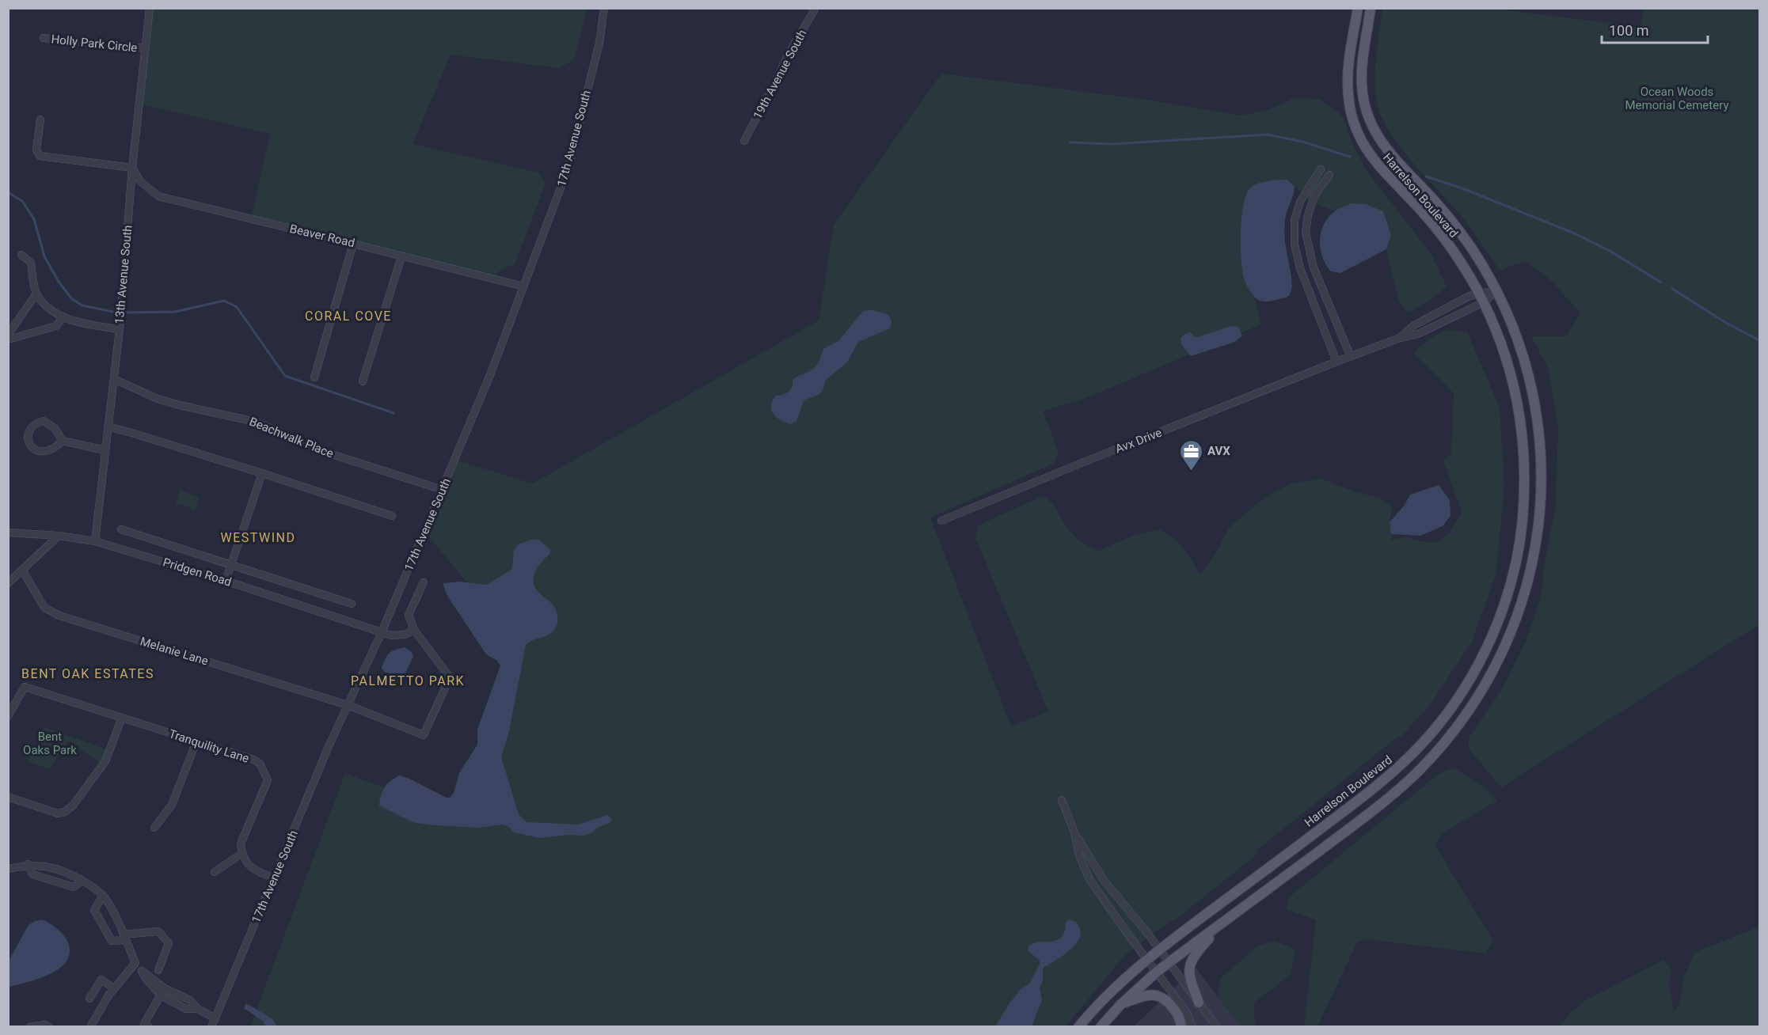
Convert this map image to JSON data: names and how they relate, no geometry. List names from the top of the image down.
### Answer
{
  "streets": {
    "main road": ["Harrelson Boulevard"],
    "street": [
      "Holly Park Circle",
      "19th Avenue South",
      "17th Avenue South",
      "Beaver Road",
      "13th Avenue South",
      "Beachwalk Place",
      "Avx Drive",
      "Pridgen Road",
      "Melanie Lane",
      "Tranquility Lane"
    ]
  },
  "crossings": [
    ["Holly Park Circle", "13th Avenue South"],
    ["17th Avenue South", "Beaver Road"],
    ["17th Avenue South", "Beachwalk Place"],
    ["17th Avenue South", "Pridgen Road"],
    ["17th Avenue South", "Melanie Lane"],
    ["Harrelson Boulevard", "Avx Drive"],
    ["Beaver Road", "13th Avenue South"],
    ["13th Avenue South", "Beachwalk Place"],
    ["13th Avenue South", "Pridgen Road"],
    ["Pridgen Road", "Melanie Lane"]
  ],
  "districts": [
    "CORAL COVE",
    "WESTWIND",
    "BENT OAK ESTATES",
    "PALMETTO PARK"
  ],
  "parks": ["Ocean Woods Memorial Cemetery", "Bent Oaks Park"],
  "places": {
    "office": ["AVX"]
  },
  "scale_bar": "100 m"
}
